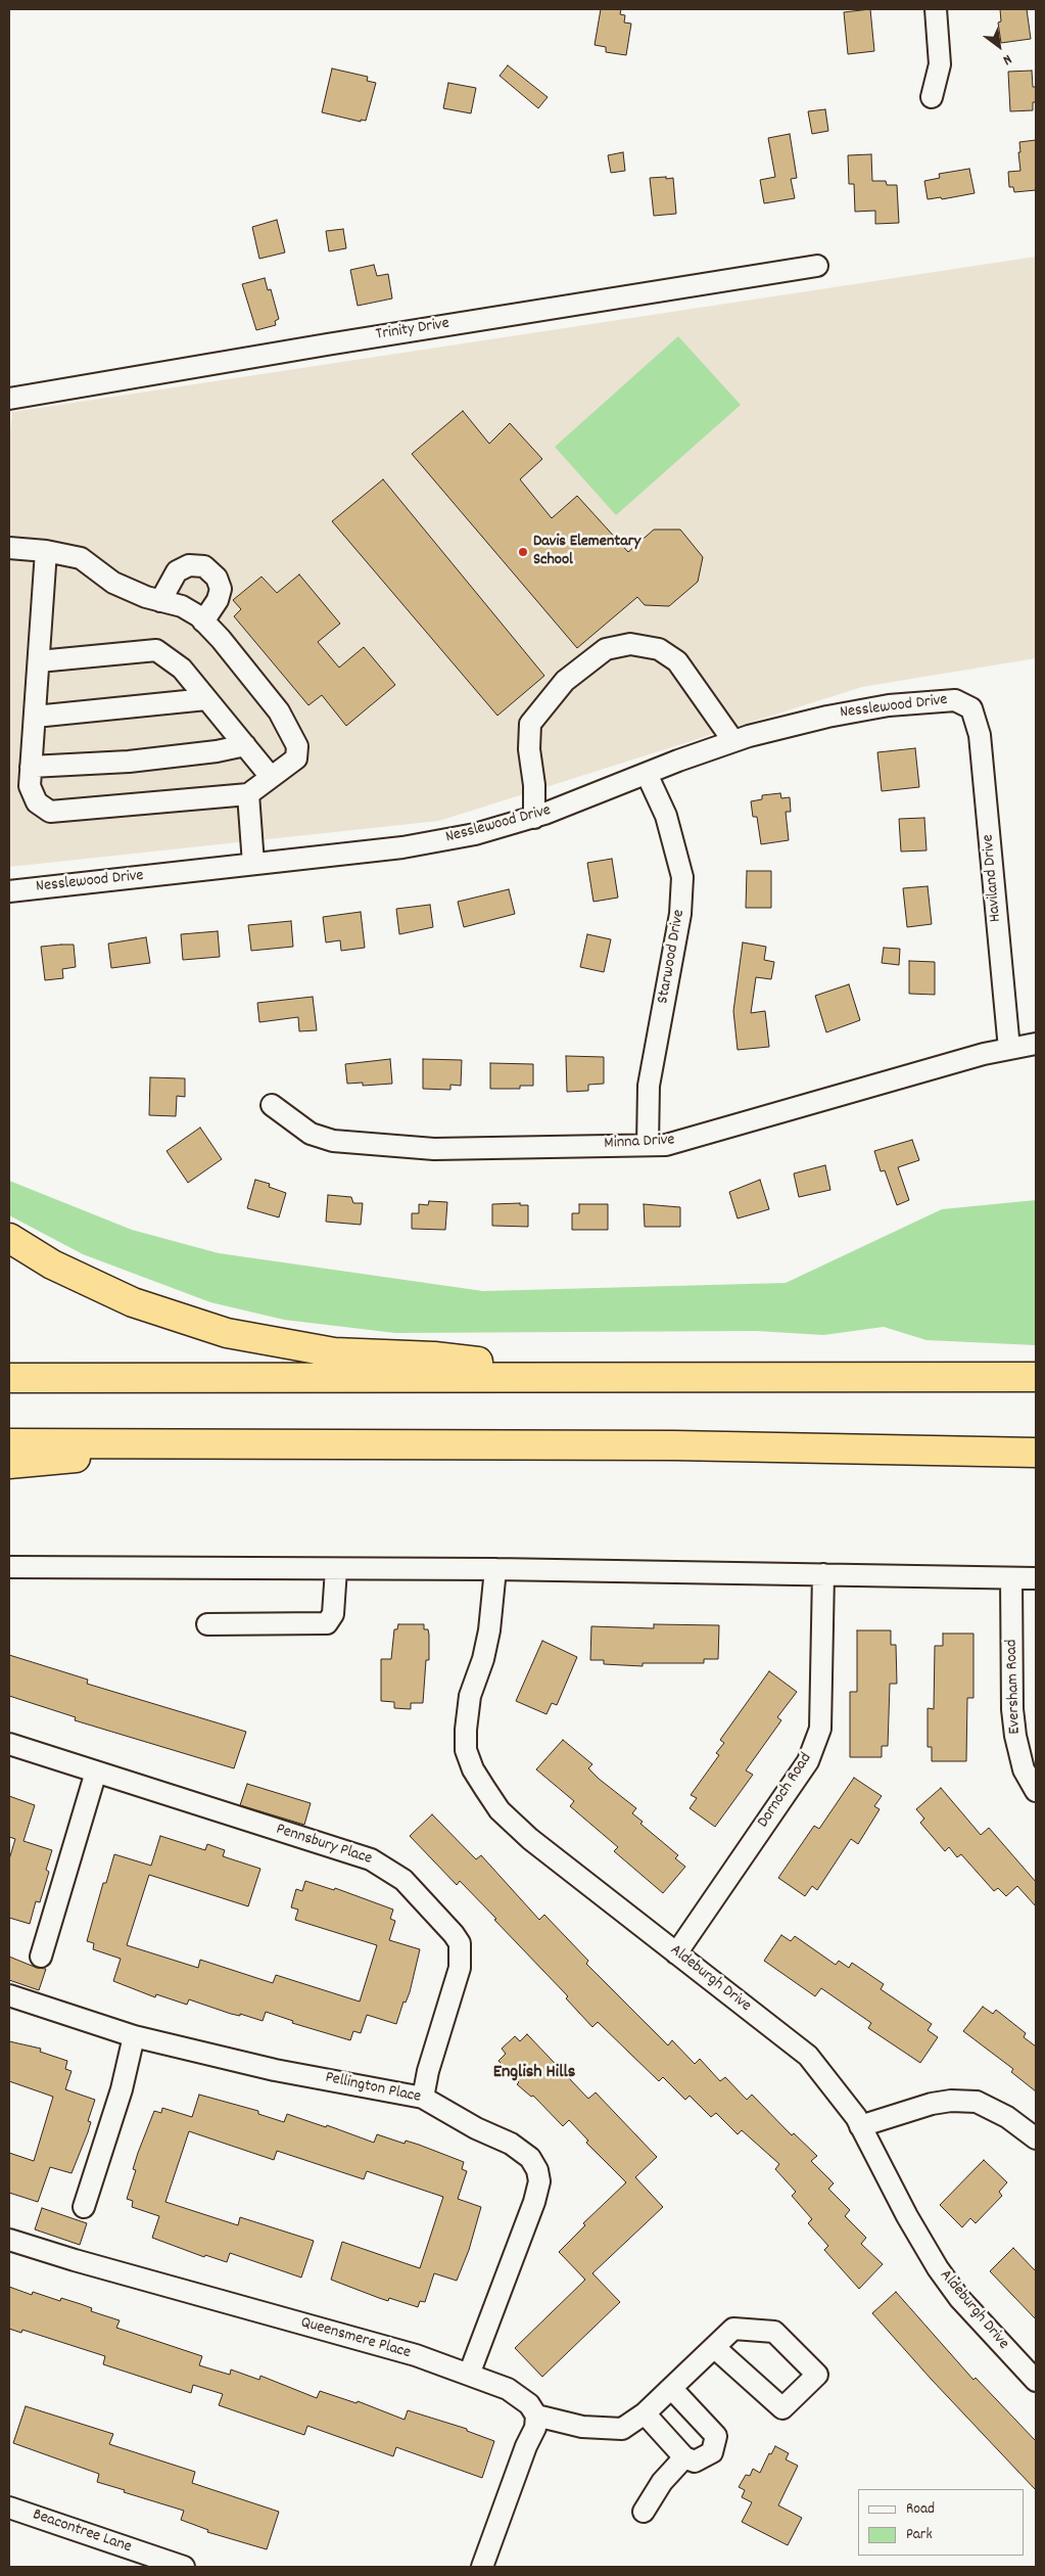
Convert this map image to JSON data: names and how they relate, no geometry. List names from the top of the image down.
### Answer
{
  "streets": {
    "street": [
      "Trinity Drive",
      "Nesslewood Drive",
      "Haviland Drive",
      "Starwood Drive",
      "Minna Drive",
      "Eversham Road",
      "Dornoch Road",
      "Pennsbury Place",
      "Aldeburgh Drive",
      "Pellington Place",
      "Queensmere Place",
      "Beacontree Lane"
    ]
  },
  "crossings": [
    ["Nesslewood Drive", "Haviland Drive"],
    ["Nesslewood Drive", "Starwood Drive"],
    ["Haviland Drive", "Minna Drive"],
    ["Starwood Drive", "Minna Drive"],
    ["Dornoch Road", "Aldeburgh Drive"],
    ["Pennsbury Place", "Pellington Place"],
    ["Pellington Place", "Queensmere Place"]
  ],
  "districts": ["English Hills"],
  "places": ["Davis Elementary School"],
  "legend": ["Road", "Park"],
  "north": "bottom right"
}
